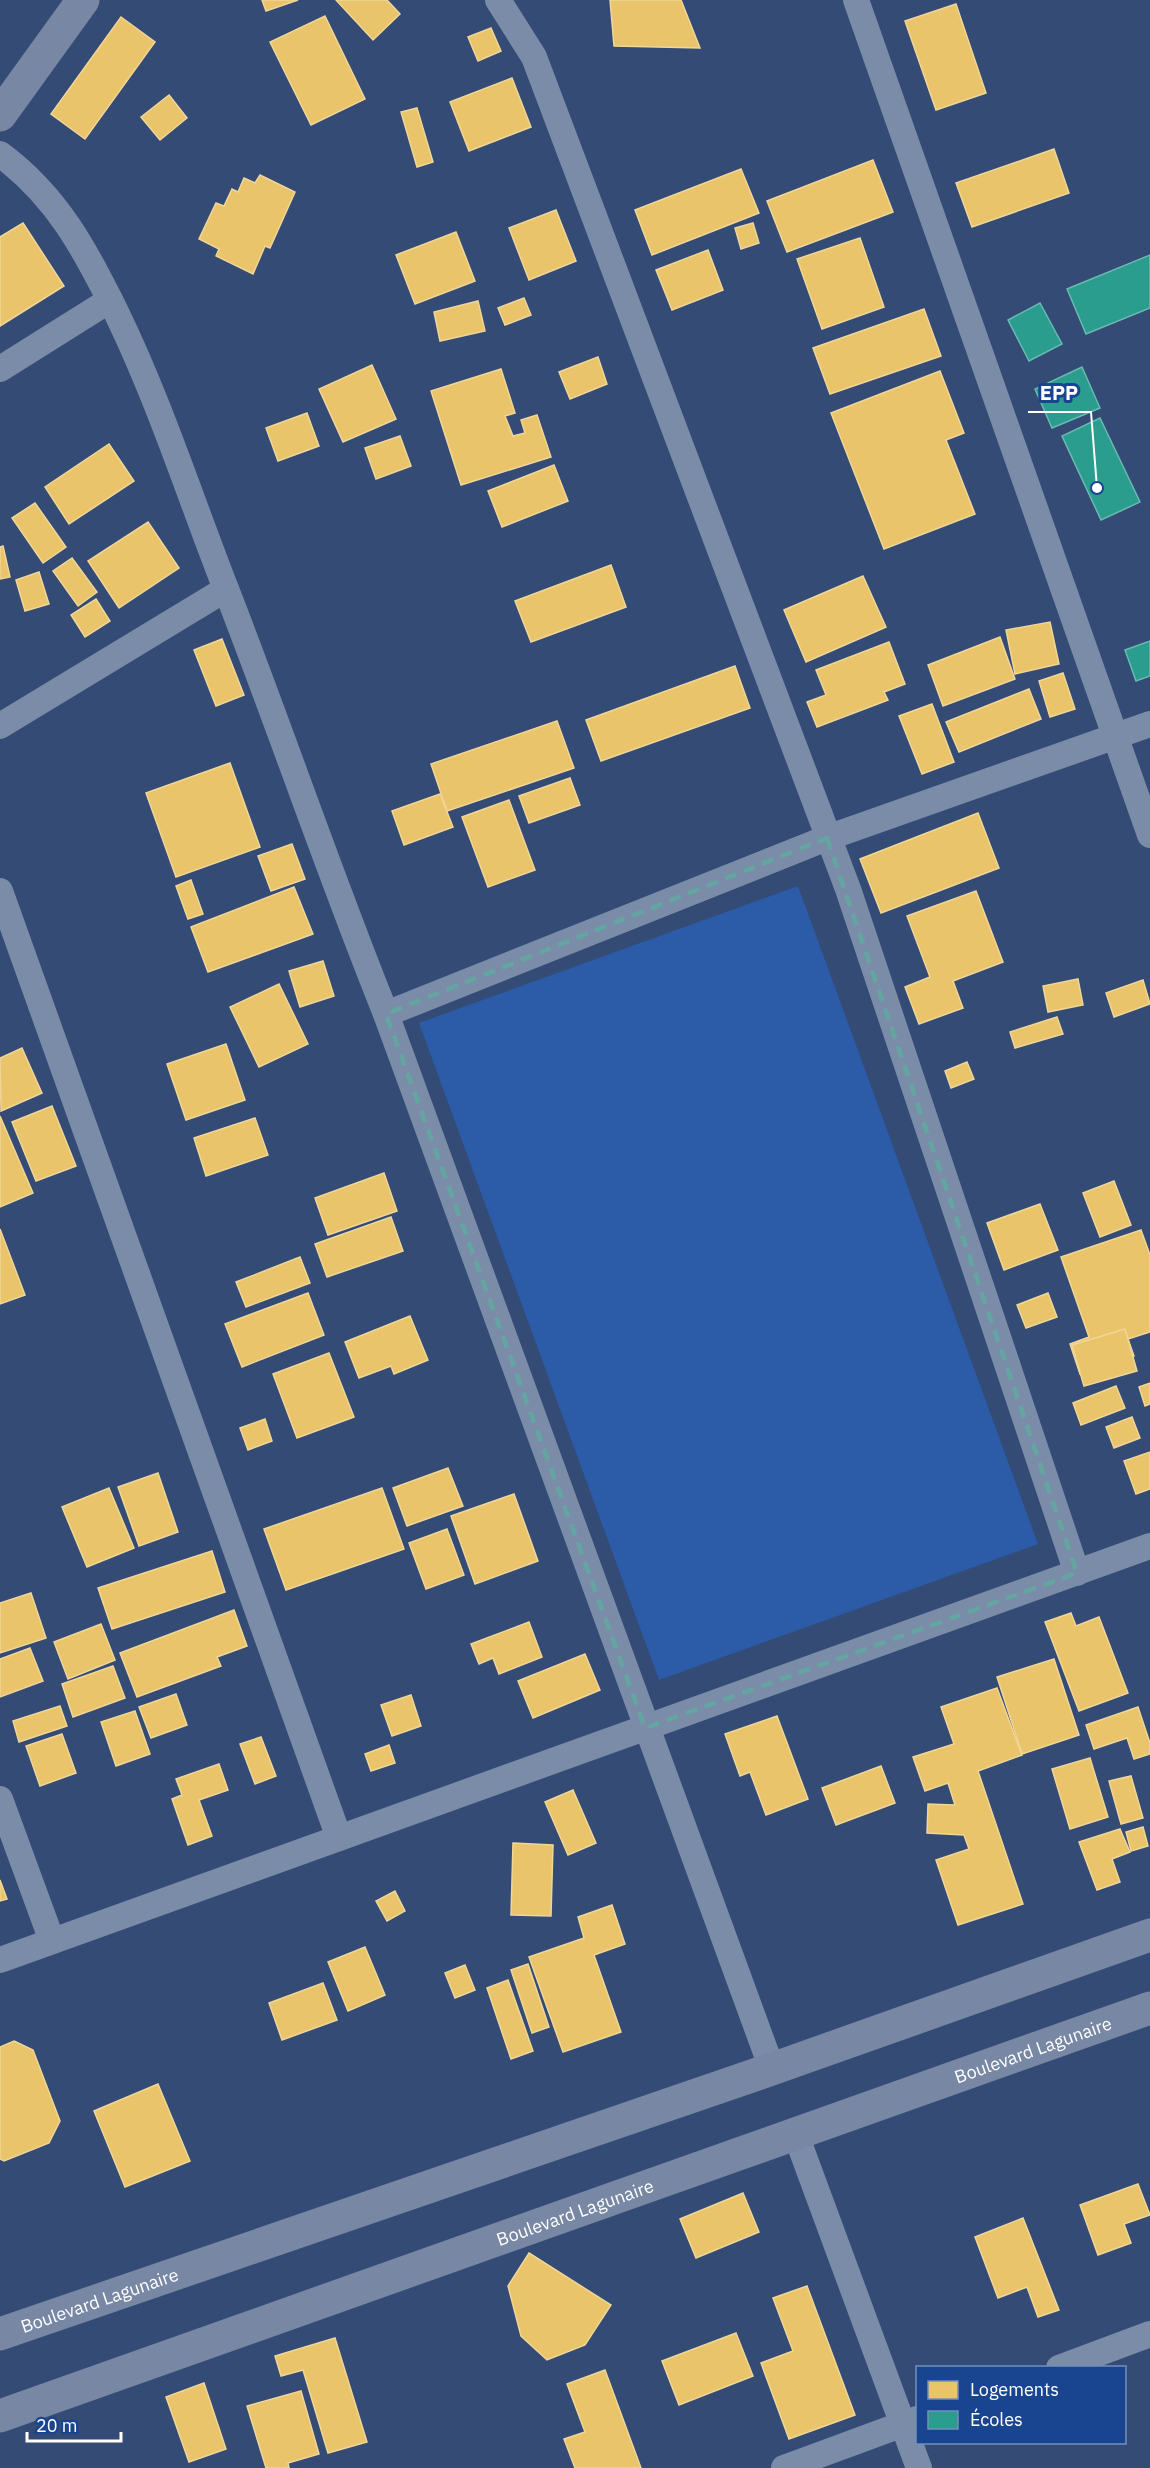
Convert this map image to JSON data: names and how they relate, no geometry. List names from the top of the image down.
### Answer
{
  "streets": {
    "main road": ["Boulevard Lagunaire"]
  },
  "places": ["EPP"],
  "legend": ["Logements", "Écoles"],
  "scale_bar": "20 m"
}
